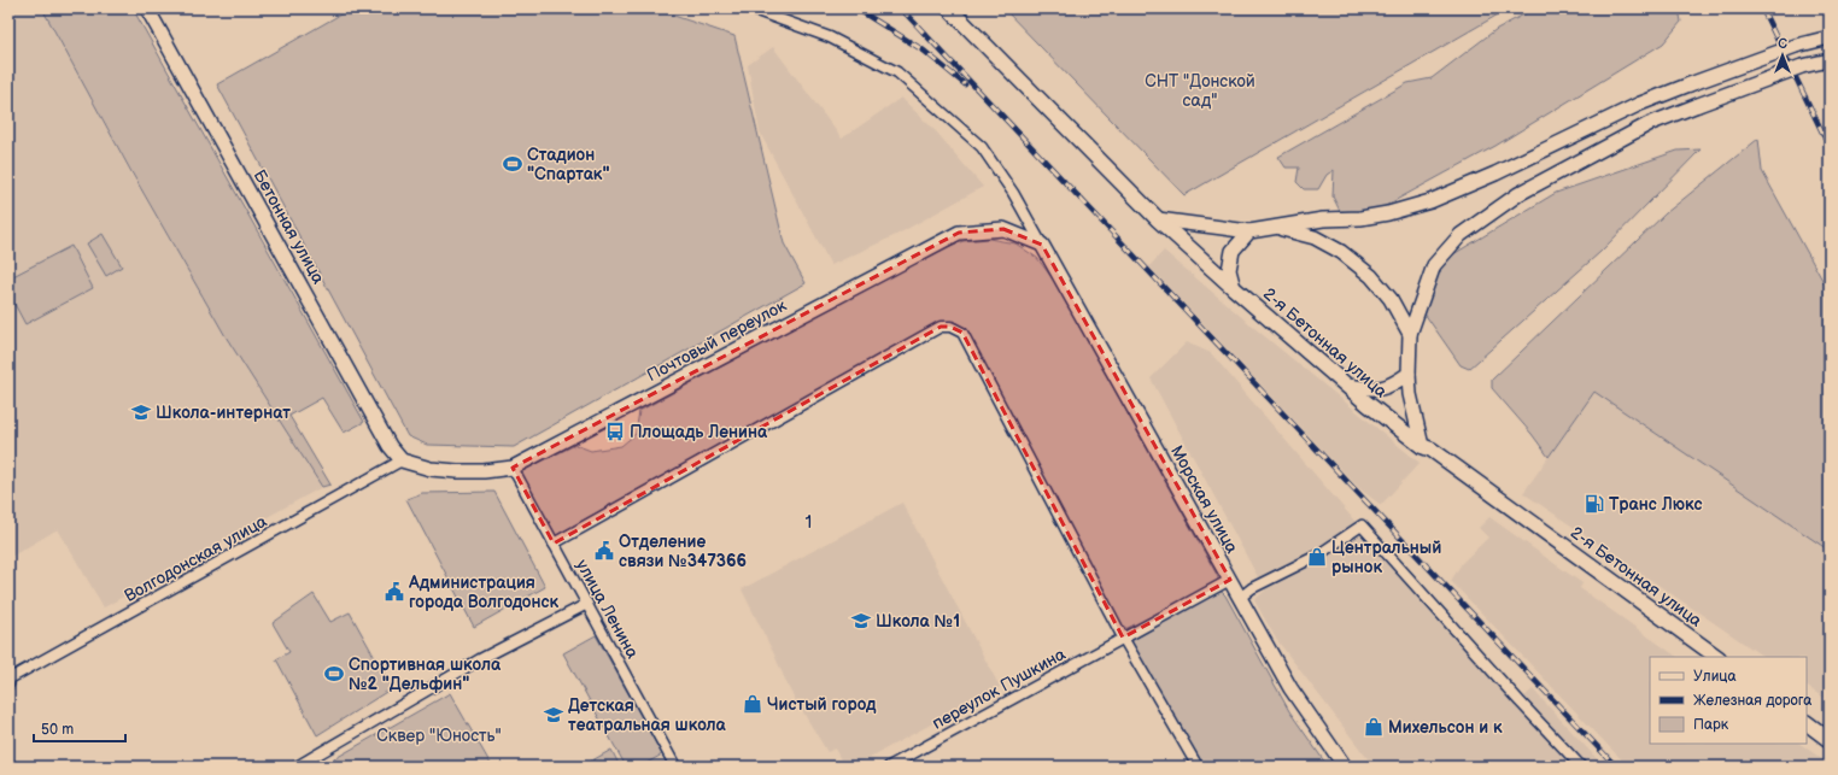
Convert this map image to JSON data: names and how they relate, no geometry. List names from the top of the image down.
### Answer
{
  "streets": {
    "main road": ["2-я Бетонная улица"],
    "street": [
      "Бетонная улица",
      "Почтовый переулок",
      "Морская улица",
      "Волгодонская улица",
      "улица Ленина",
      "переулок Пушкина"
    ]
  },
  "crossings": [
    ["Бетонная улица", "Почтовый переулок"],
    ["Бетонная улица", "Волгодонская улица"],
    ["Почтовый переулок", "Морская улица"],
    ["Почтовый переулок", "Волгодонская улица"],
    ["Почтовый переулок", "улица Ленина"],
    ["Морская улица", "переулок Пушкина"]
  ],
  "districts": ["1"],
  "parks": ["СНТ \"Донской сад\"", "Сквер \"Юность\""],
  "places": {
    "sports": ["Стадион \"Спартак\"", "Спортивная школа №2 \"Дельфин\""],
    "school or university": ["Школа-интернат", "Школа №1", "Детская театральная школа"],
    "bus stop": ["Площадь Ленина"],
    "fuel station": ["Транс Люкс"],
    "public building": ["Отделение связи №347366", "Администрация города Волгодонск"],
    "shop": ["Центральный рынок", "Чистый город", "Михельсон и к"]
  },
  "legend": ["Улица", "Железная дорога", "Парк"],
  "scale_bar": "50 m",
  "north": "top"
}
